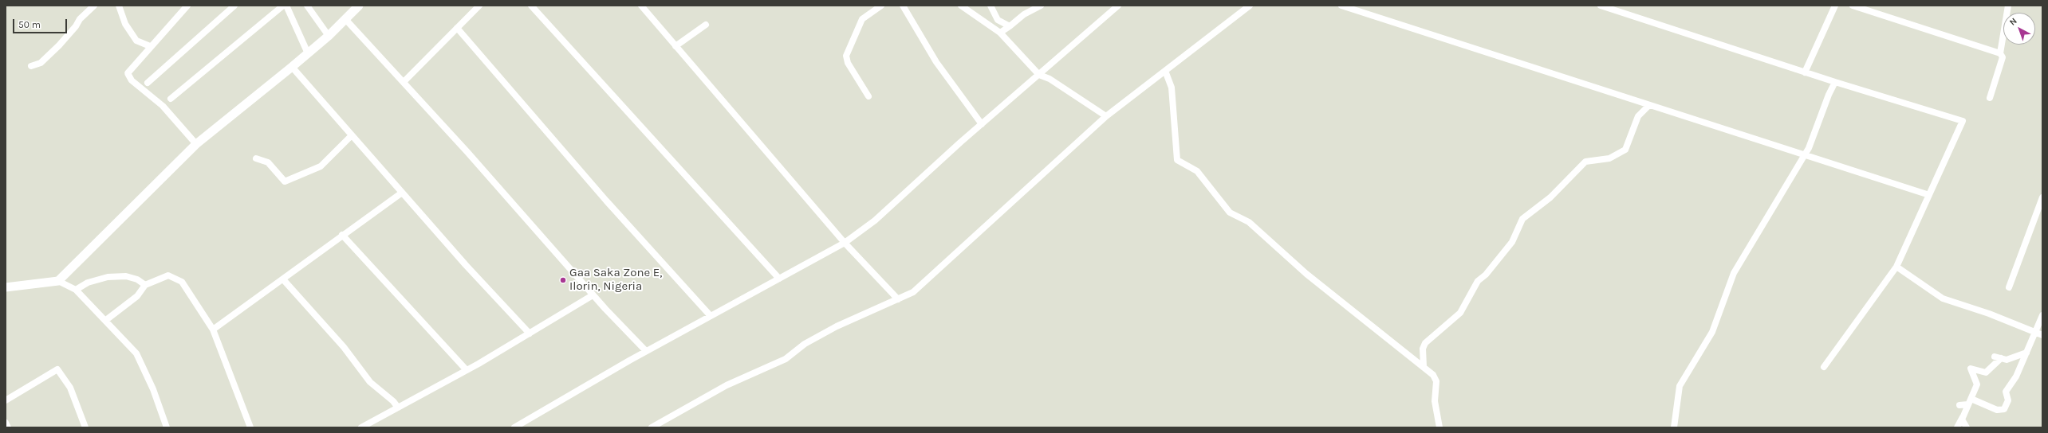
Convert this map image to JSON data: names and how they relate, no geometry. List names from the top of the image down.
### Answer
{
  "places": ["Gaa Saka Zone E, Ilorin, Nigeria"],
  "scale_bar": "50 m",
  "north": "top left"
}
